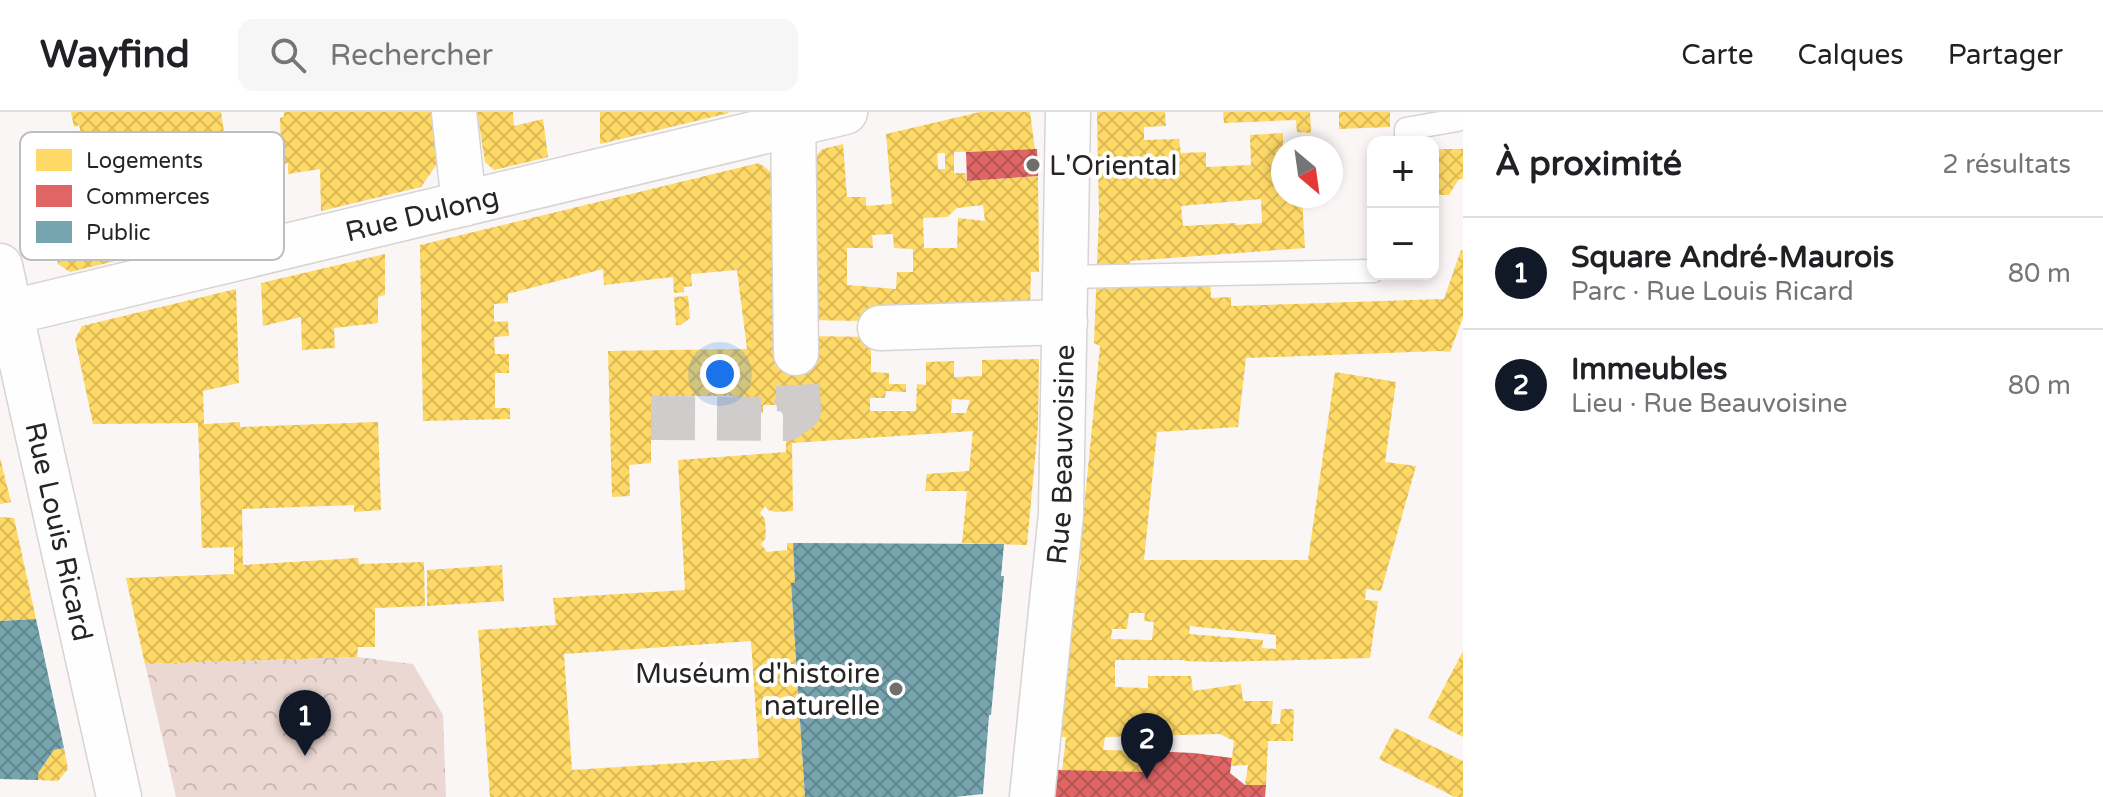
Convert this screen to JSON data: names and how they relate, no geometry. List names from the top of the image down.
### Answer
{
  "streets": {
    "street": ["Rue Dulong", "Rue Beauvoisine", "Rue Louis Ricard"]
  },
  "crossings": [
    ["Rue Dulong", "Rue Louis Ricard"]
  ],
  "places": ["L'Oriental", "Muséum d'histoire naturelle"],
  "legend": ["Logements", "Commerces", "Public"],
  "north": "bottom right",
  "page": {
    "header": "Wayfind",
    "search": "Rechercher",
    "nav": ["Carte", "Calques", "Partager"],
    "heading": ["À proximité", "2 résultats"],
    "map_buttons": ["+", "−"],
    "list": [
      {
        "mark": "1",
        "name": "Square André-Maurois",
        "note": "Parc · Rue Louis Ricard",
        "value": "80 m"
      },
      {
        "mark": "2",
        "name": "Immeubles",
        "note": "Lieu · Rue Beauvoisine",
        "value": "80 m"
      }
    ],
    "pins": ["1", "2"]
  }
}
